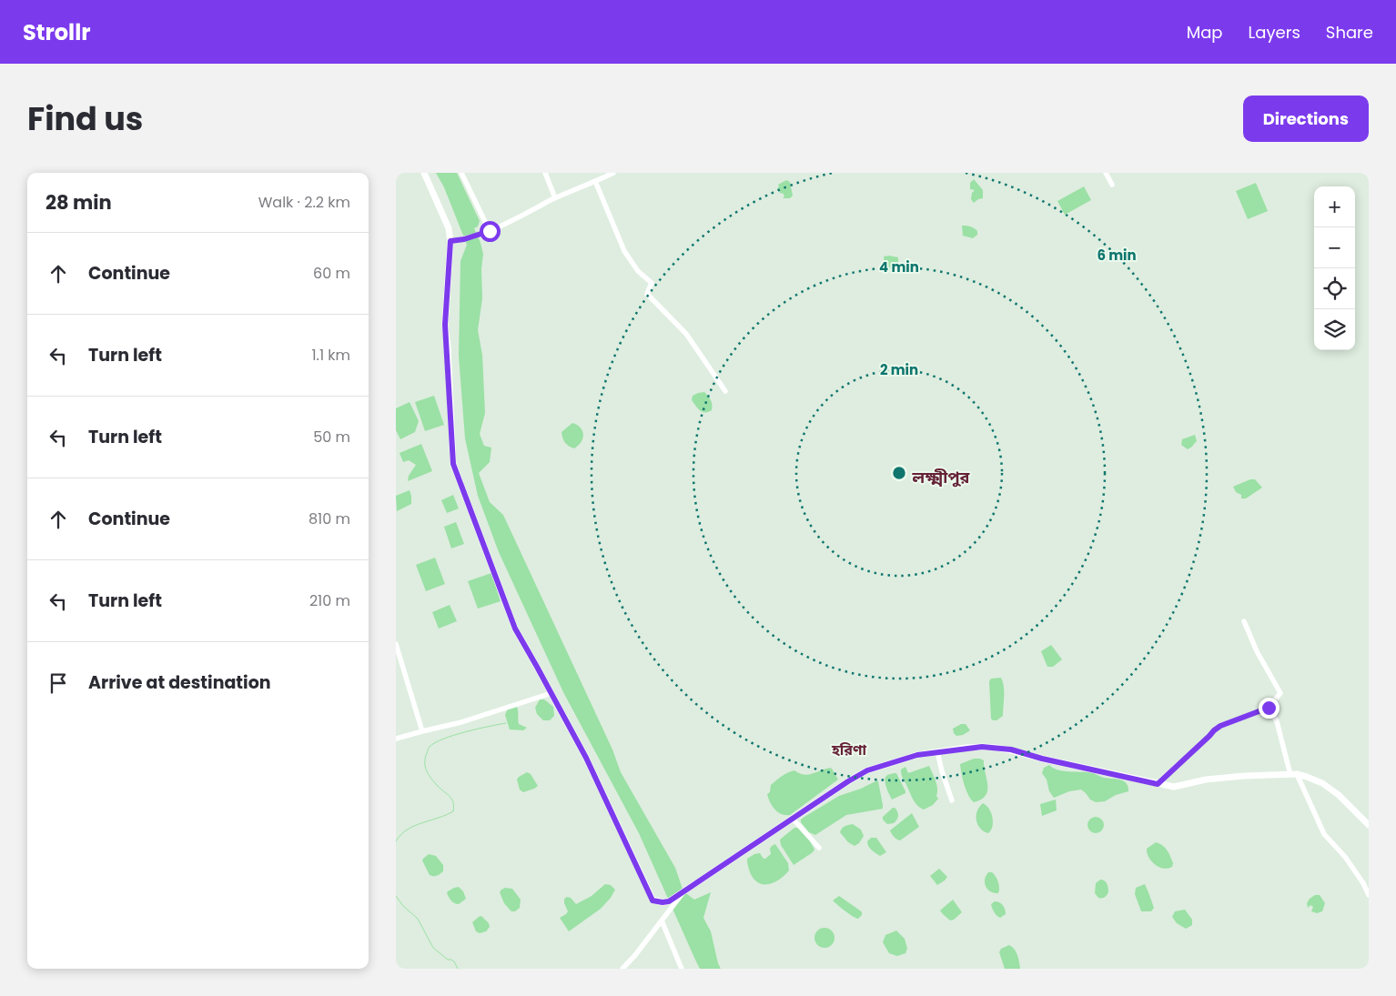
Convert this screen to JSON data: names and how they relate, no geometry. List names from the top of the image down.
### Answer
{
  "districts": ["লক্ষ্মীপুর", "হরিণা"],
  "page": {
    "header": "Strollr",
    "nav": ["Map", "Layers", "Share"],
    "title": "Find us",
    "buttons": "Directions",
    "heading": ["28 min", "Walk · 2.2 km"],
    "map_buttons": ["+", "−"],
    "list": [
      ["Continue", "60 m"],
      ["Turn left", "1.1 km"],
      ["Turn left", "50 m"],
      ["Continue", "810 m"],
      ["Turn left", "210 m"],
      "Arrive at destination"
    ]
  },
  "rings": ["6 min", "4 min", "2 min"]
}
